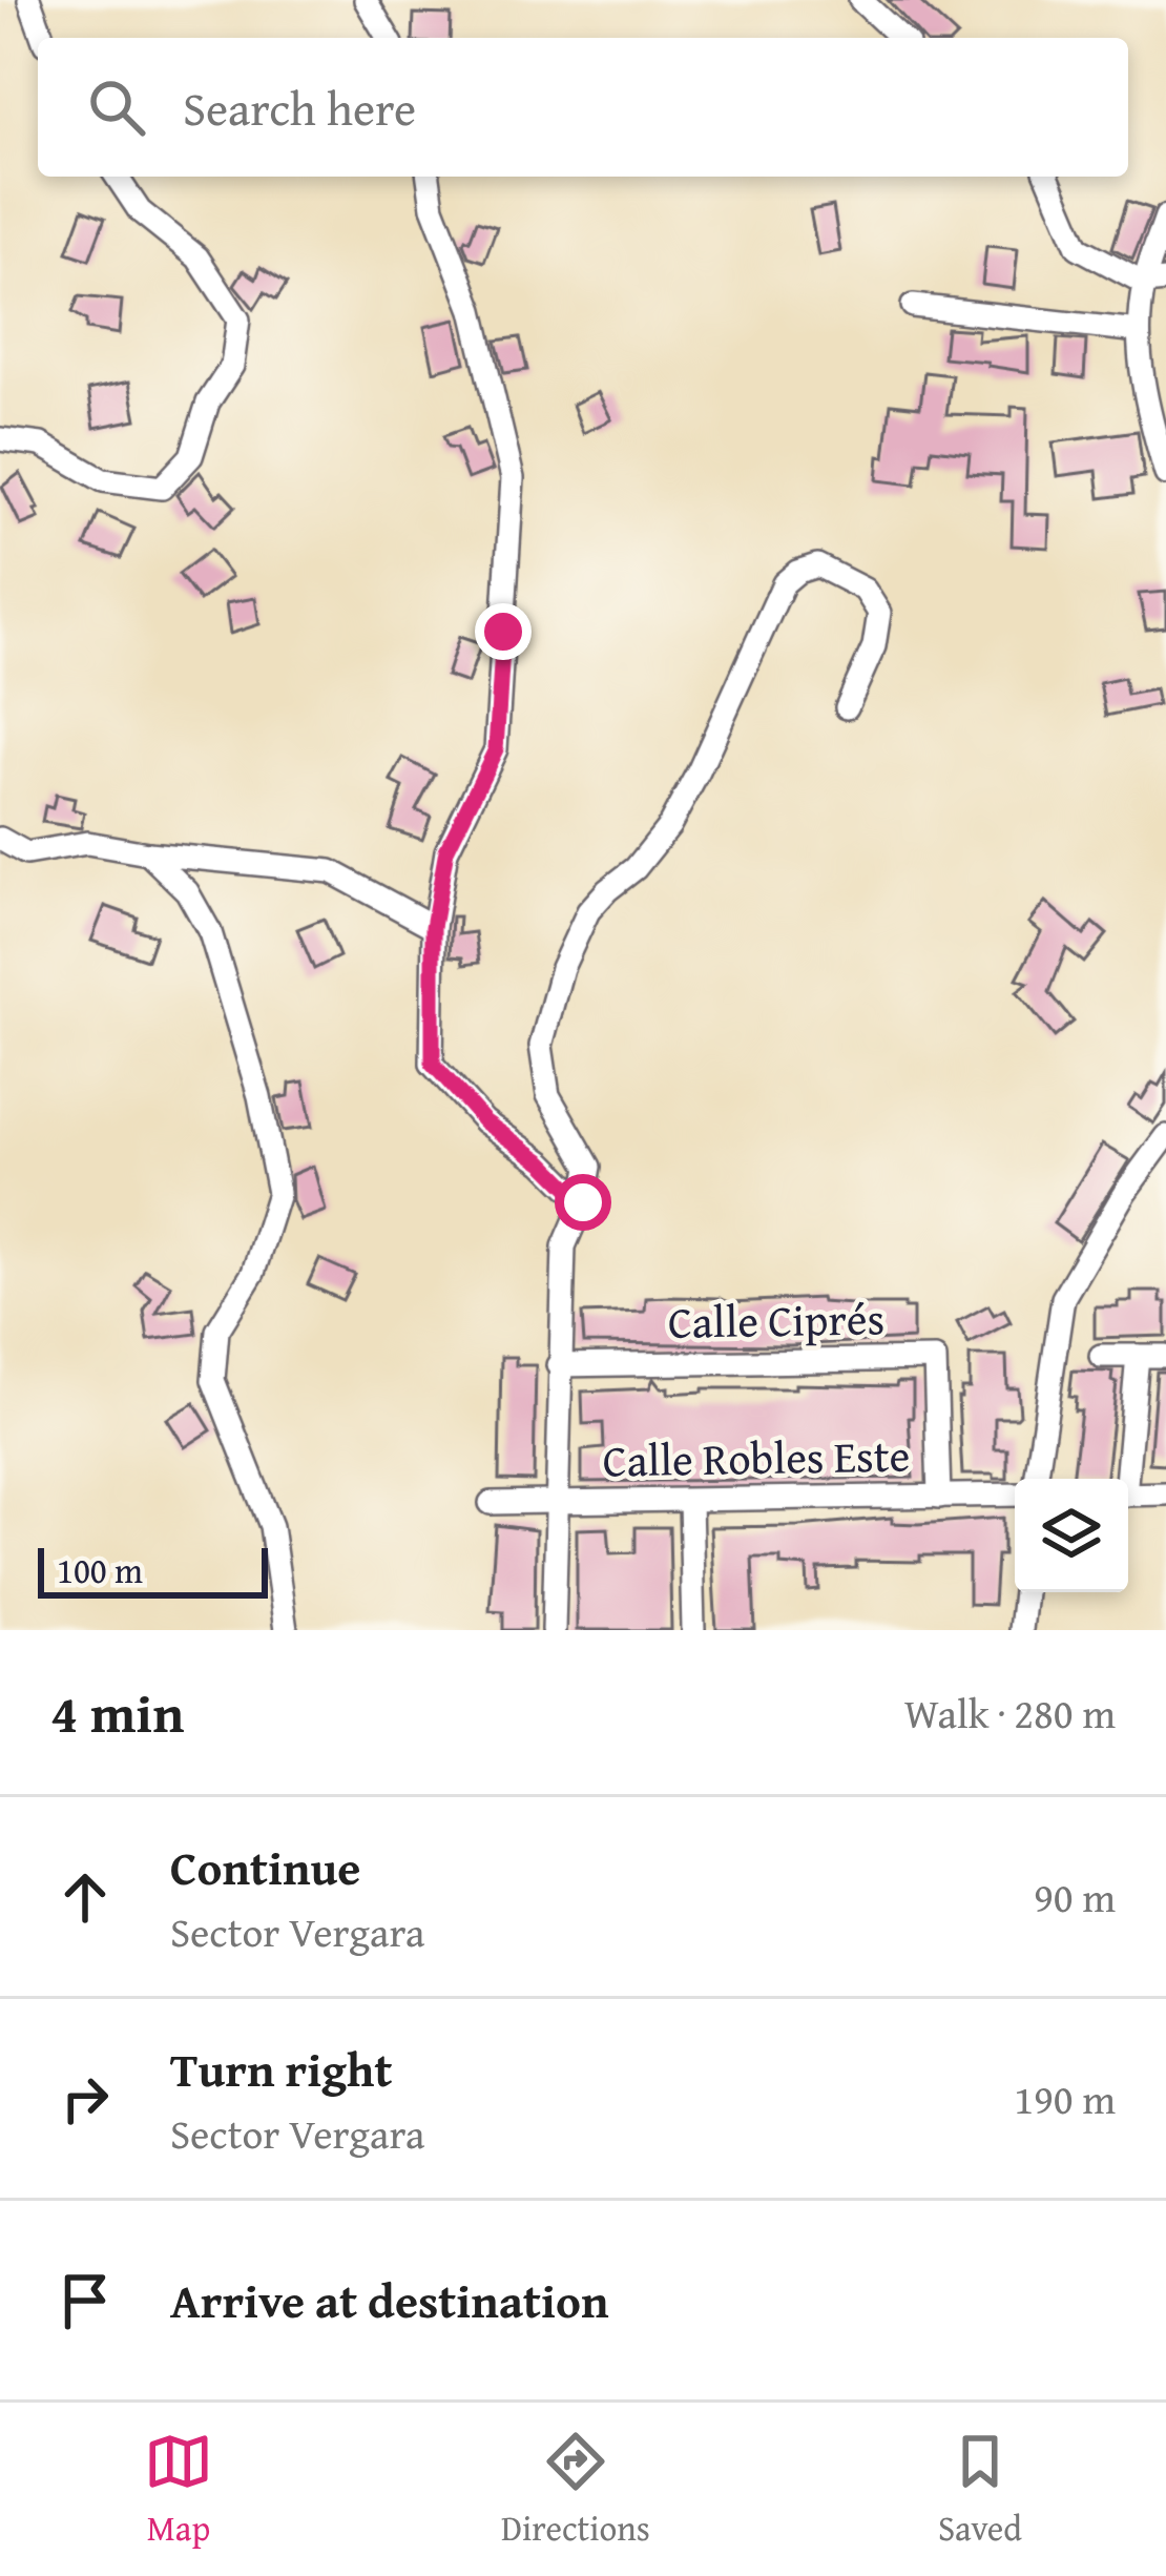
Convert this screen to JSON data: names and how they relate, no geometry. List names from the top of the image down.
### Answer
{
  "streets": {
    "street": ["Calle Ciprés", "Calle Robles Este"]
  },
  "crossings": [
    ["Calle Ciprés", "Calle Robles Este"]
  ],
  "scale_bar": "100 m",
  "page": {
    "search": "Search here",
    "scale": "100 m",
    "heading": ["4 min", "Walk · 280 m"],
    "list": [
      ["Continue", "Sector Vergara", "90 m"],
      ["Turn right", "Sector Vergara", "190 m"],
      "Arrive at destination"
    ],
    "nav": ["Map", "Directions", "Saved"]
  }
}
